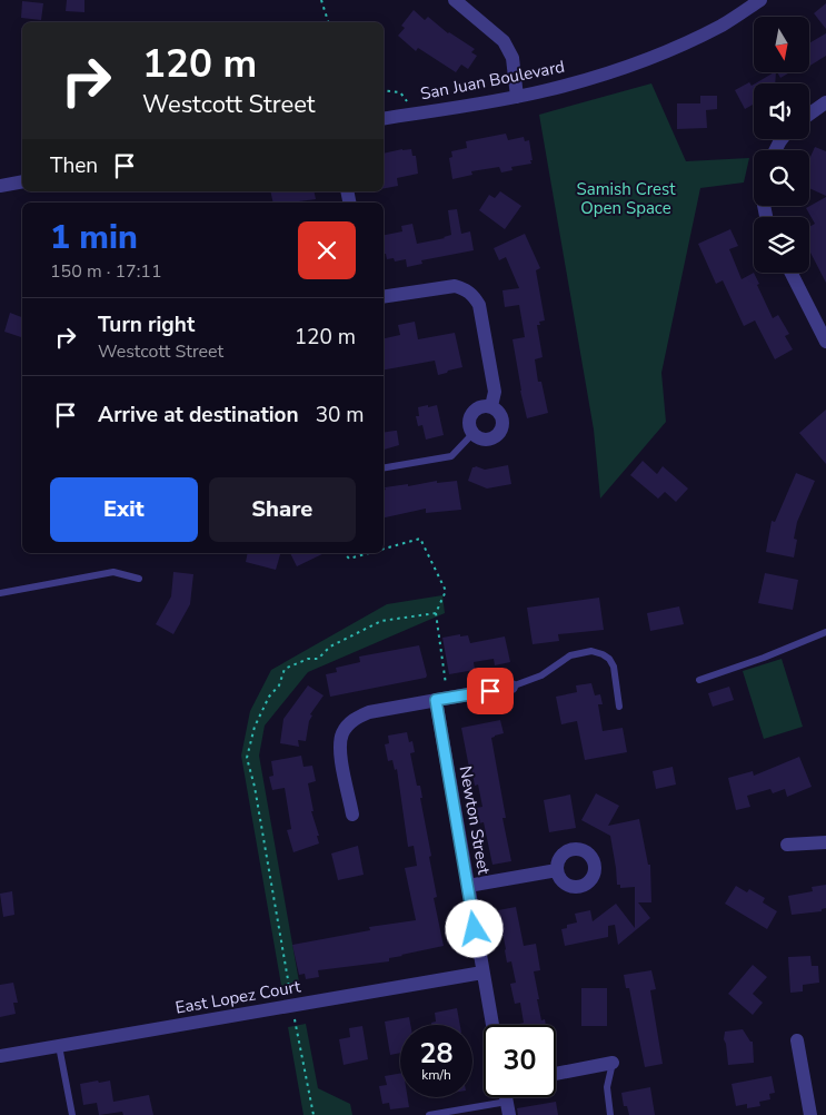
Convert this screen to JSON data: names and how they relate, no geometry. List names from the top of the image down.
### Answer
{
  "streets": {
    "street": ["San Juan Boulevard", "Newton Street", "East Lopez Court"]
  },
  "crossings": [
    ["Newton Street", "East Lopez Court"]
  ],
  "parks": ["Samish Crest Open Space"],
  "north": "bottom",
  "page": {
    "turn": ["120 m", "Westcott Street"],
    "then": "Then",
    "heading": ["1 min", "150 m · 17:11"],
    "list": [
      {
        "name": "Turn right",
        "note": "Westcott Street",
        "value": "120 m"
      },
      {
        "name": "Arrive at destination",
        "value": "30 m"
      }
    ],
    "buttons": ["Exit", "Share"],
    "speed": "28 km/h",
    "limit": "30"
  }
}
